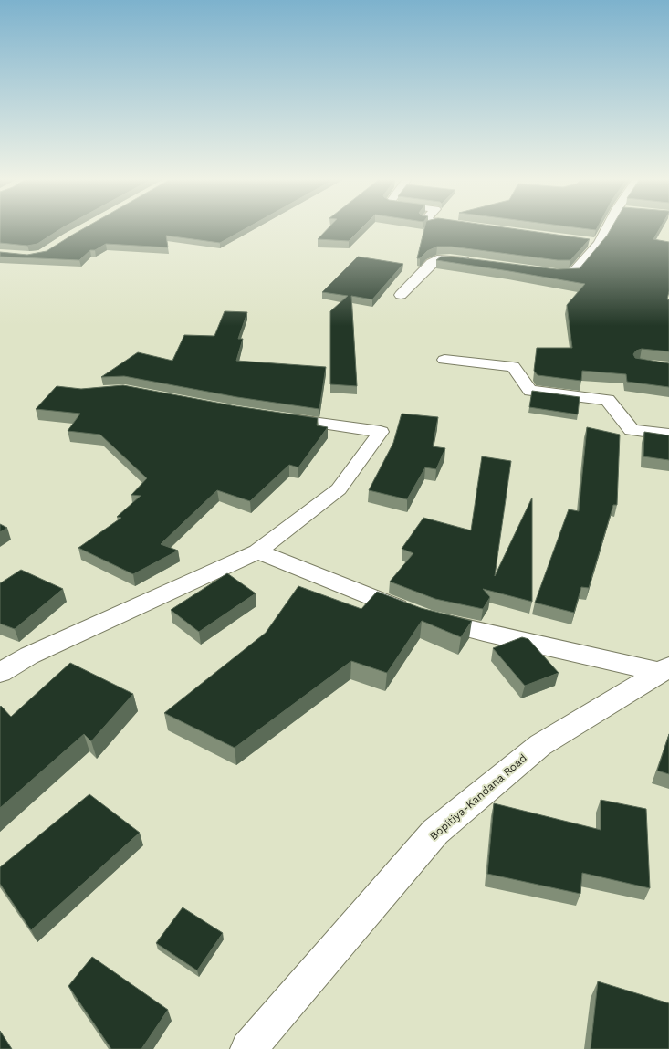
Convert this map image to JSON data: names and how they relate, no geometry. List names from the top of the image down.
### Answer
{
  "streets": {
    "street": ["Bopitiya-Kandana Road"]
  }
}
